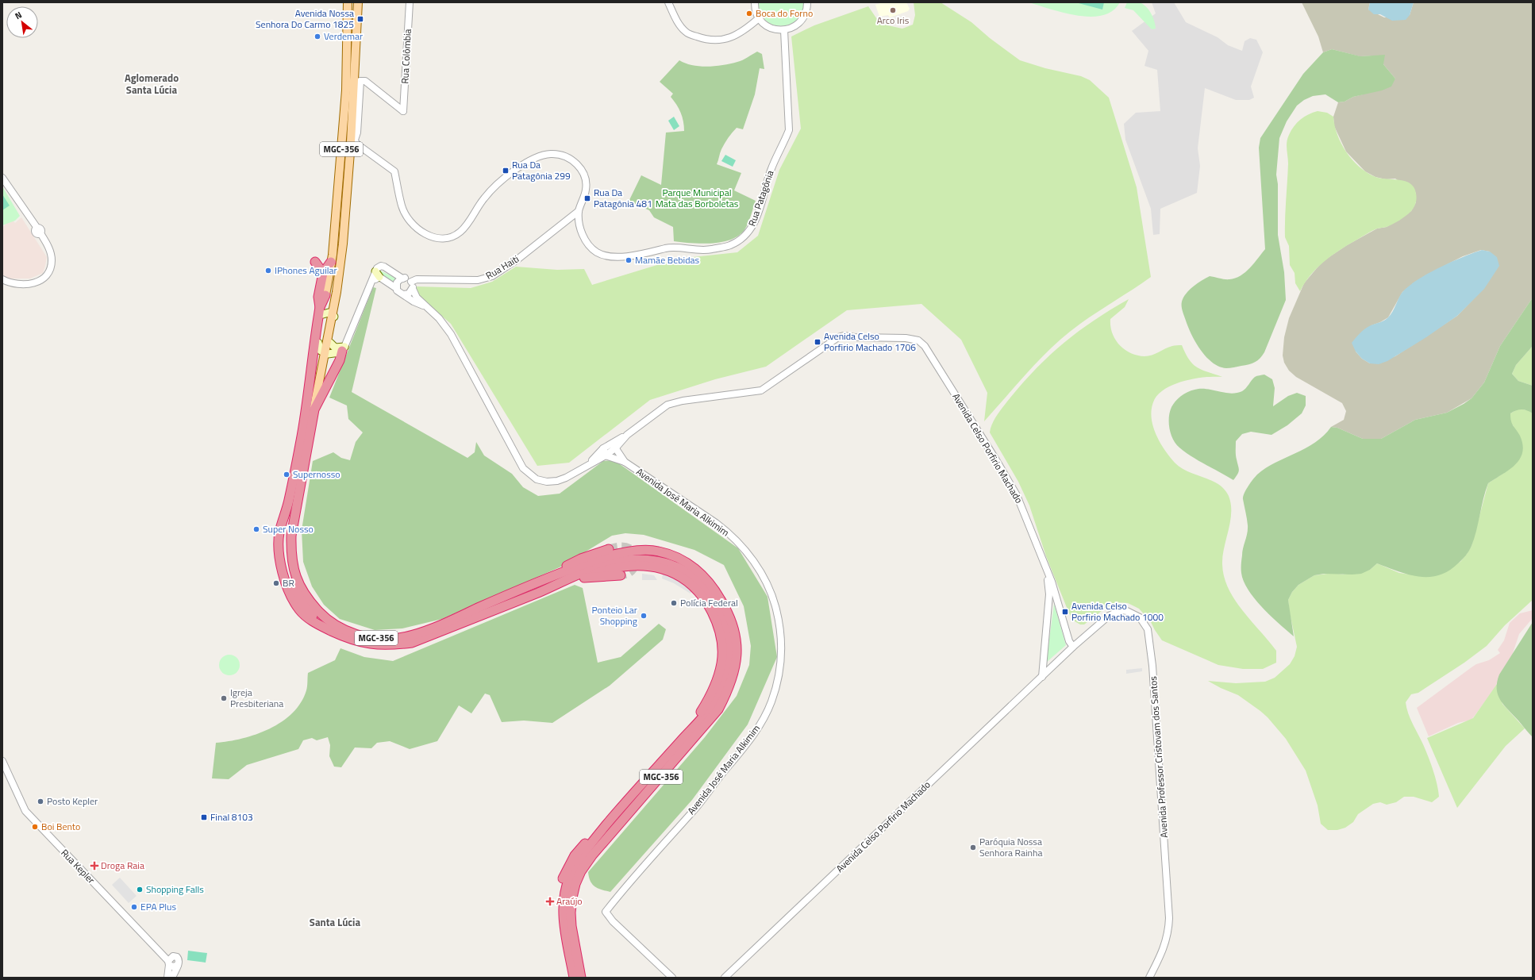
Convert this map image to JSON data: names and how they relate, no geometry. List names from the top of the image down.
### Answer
{
  "streets": {
    "highway": ["MGC-356"],
    "street": [
      "Rua Colômbia",
      "Rua Patagônia",
      "Rua Haiti",
      "Avenida Celso Porfirio Machado",
      "Avenida José Maria Alkimim",
      "Avenida Professor Cristovam dos Santos",
      "Rua Kepler"
    ]
  },
  "crossings": [
    ["Rua Colômbia", "MGC-356"],
    ["Rua Patagônia", "Rua Haiti"],
    ["Avenida Celso Porfirio Machado", "Avenida Professor Cristovam dos Santos"]
  ],
  "districts": ["Aglomerado Santa Lúcia", "Santa Lúcia"],
  "parks": ["Parque Municipal Mata das Borboletas"],
  "places": {
    "other": [
      "Arco Iris",
      "Boca do Forno",
      "Verdemar",
      "Mamãe Bebidas",
      "IPhones Aguilar",
      "Supernosso",
      "Super Nosso",
      "BR",
      "Polícia Federal",
      "Ponteio Lar Shopping",
      "Igreja Presbiteriana",
      "Posto Kepler",
      "Boi Bento",
      "Paróquia Nossa Senhora Rainha",
      "Shopping Falls",
      "EPA Plus"
    ],
    "transit": [
      "Avenida Nossa Senhora Do Carmo 1825",
      "Rua Da Patagônia 299",
      "Rua Da Patagônia 481",
      "Avenida Celso Porfirio Machado 1706",
      "Avenida Celso Porfirio Machado 1000",
      "Final 8103"
    ],
    "health": ["Droga Raia", "Araújo"]
  },
  "north": "top left"
}
